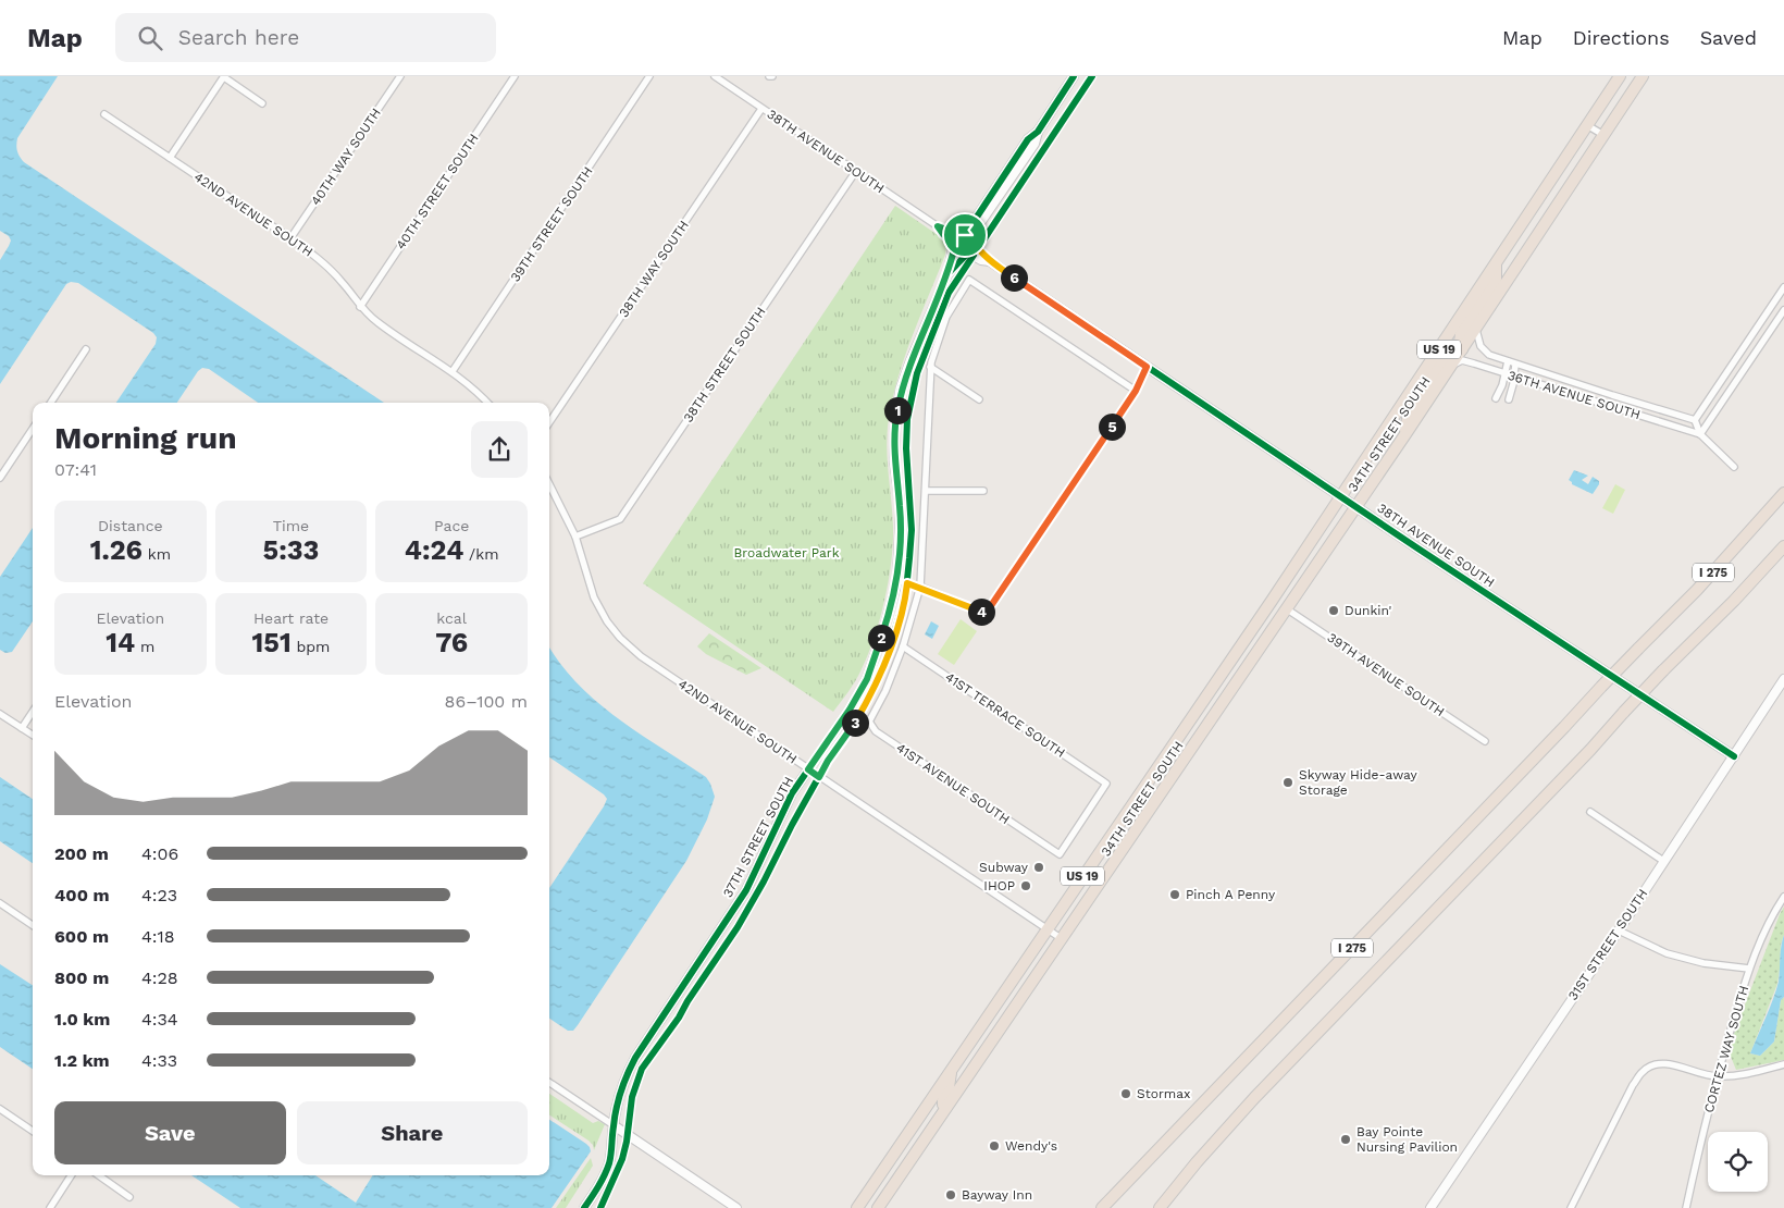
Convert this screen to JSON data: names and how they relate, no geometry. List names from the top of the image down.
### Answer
{
  "streets": {
    "highway": ["US 19", "34TH STREET SOUTH", "I 275"],
    "street": [
      "38TH AVENUE SOUTH",
      "40TH WAY SOUTH",
      "40TH STREET SOUTH",
      "42ND AVENUE SOUTH",
      "39TH STREET SOUTH",
      "38TH WAY SOUTH",
      "38TH STREET SOUTH",
      "36TH AVENUE SOUTH",
      "39TH AVENUE SOUTH",
      "41ST TERRACE SOUTH",
      "41ST AVENUE SOUTH",
      "37TH STREET SOUTH",
      "31ST STREET SOUTH",
      "CORTEZ WAY SOUTH"
    ]
  },
  "crossings": [
    ["38TH AVENUE SOUTH", "38TH WAY SOUTH"],
    ["38TH AVENUE SOUTH", "38TH STREET SOUTH"],
    ["38TH AVENUE SOUTH", "34TH STREET SOUTH"],
    ["38TH AVENUE SOUTH", "37TH STREET SOUTH"],
    ["38TH AVENUE SOUTH", "31ST STREET SOUTH"],
    ["40TH WAY SOUTH", "42ND AVENUE SOUTH"],
    ["40TH STREET SOUTH", "42ND AVENUE SOUTH"],
    ["42ND AVENUE SOUTH", "39TH STREET SOUTH"],
    ["42ND AVENUE SOUTH", "38TH STREET SOUTH"],
    ["42ND AVENUE SOUTH", "34TH STREET SOUTH"],
    ["42ND AVENUE SOUTH", "37TH STREET SOUTH"],
    ["36TH AVENUE SOUTH", "34TH STREET SOUTH"],
    ["34TH STREET SOUTH", "39TH AVENUE SOUTH"],
    ["41ST TERRACE SOUTH", "41ST AVENUE SOUTH"],
    ["41ST AVENUE SOUTH", "37TH STREET SOUTH"]
  ],
  "parks": ["Broadwater Park"],
  "places": [
    "Dunkin'",
    "Skyway Hide-away Storage",
    "Subway",
    "IHOP",
    "Pinch A Penny",
    "Stormax",
    "Bay Pointe Nursing Pavilion",
    "Wendy's",
    "Bayway Inn"
  ],
  "page": {
    "header": "Map",
    "search": "Search here",
    "nav": ["Map", "Directions", "Saved"],
    "pins": [
      "6",
      "1",
      "5",
      "4",
      "2",
      "3"
    ],
    "heading": ["Morning run", "07:41"],
    "stats": [
      ["Distance", "1.26 km"],
      ["Time", "5:33"],
      ["Pace", "4:24 /km"],
      ["Elevation", "14 m"],
      ["Heart rate", "151 bpm"],
      ["kcal", "76"]
    ],
    "chart": ["Elevation", "86–100 m"],
    "list": [
      {
        "name": "200 m",
        "note": "4:06"
      },
      {
        "name": "400 m",
        "note": "4:23"
      },
      {
        "name": "600 m",
        "note": "4:18"
      },
      {
        "name": "800 m",
        "note": "4:28"
      },
      {
        "name": "1.0 km",
        "note": "4:34"
      },
      {
        "name": "1.2 km",
        "note": "4:33"
      }
    ],
    "buttons": ["Save", "Share"]
  }
}
